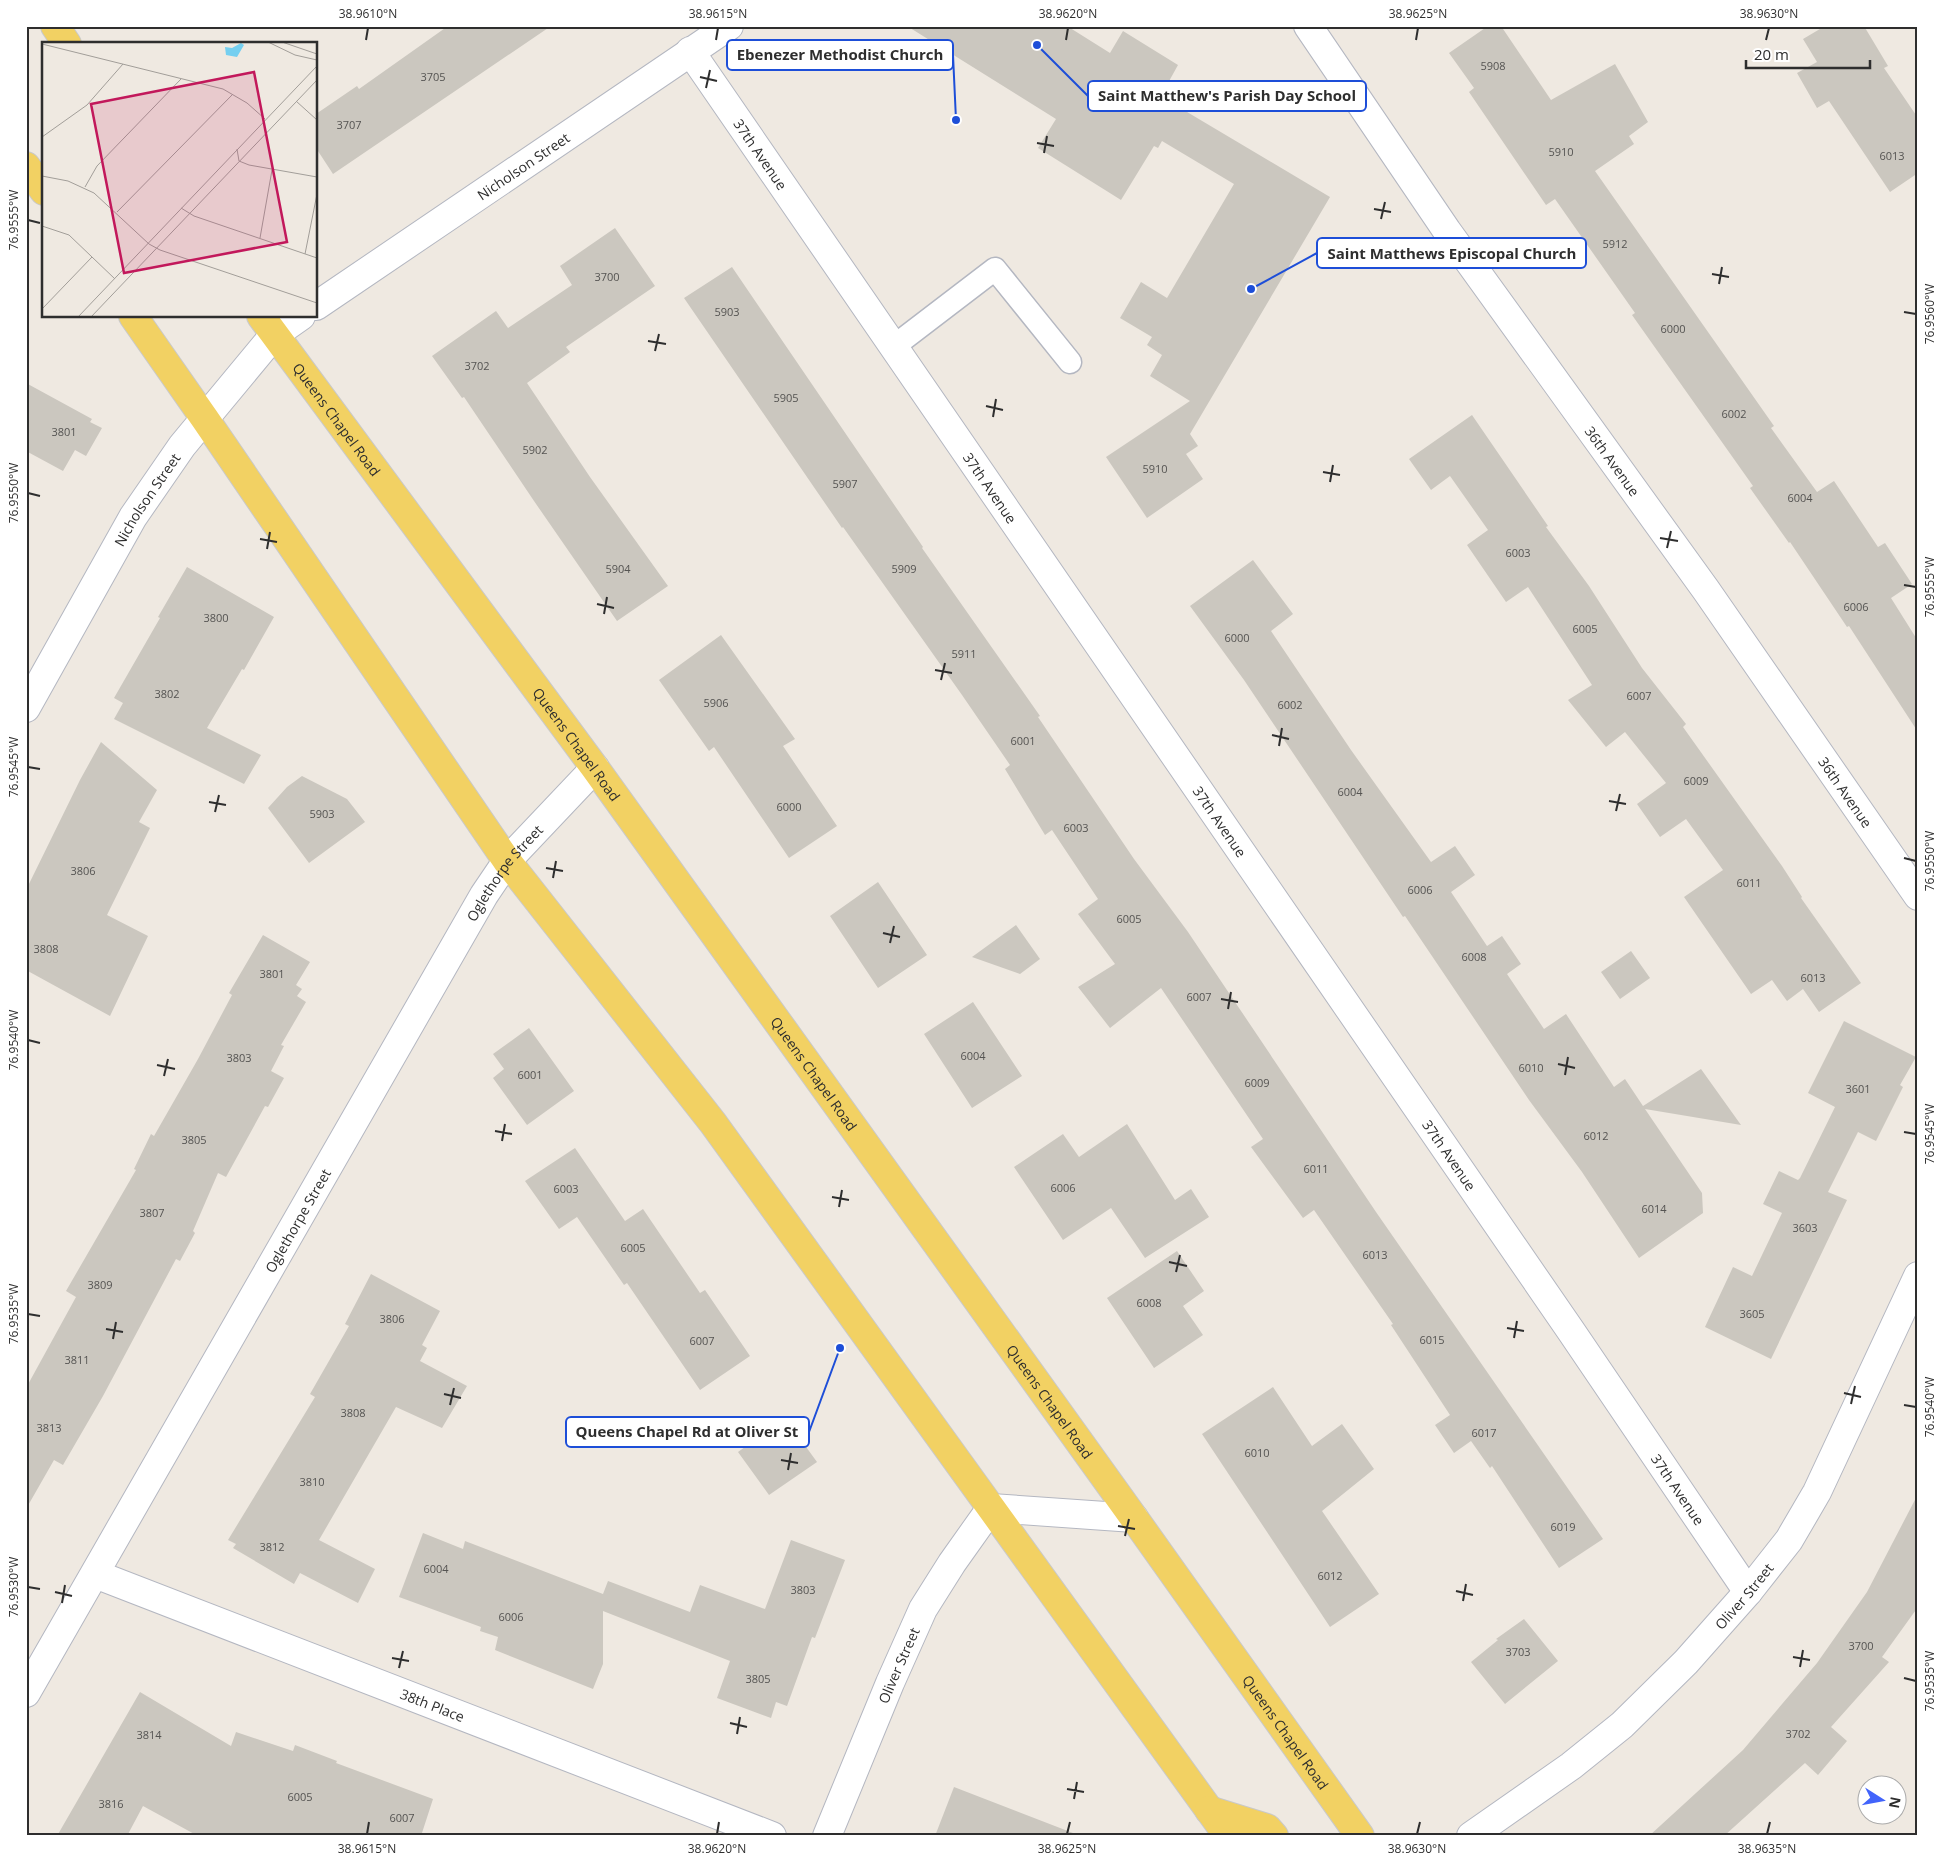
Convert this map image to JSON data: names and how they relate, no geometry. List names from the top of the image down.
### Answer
{
  "streets": {
    "main road": ["Queens Chapel Road"],
    "street": [
      "37th Avenue",
      "Nicholson Street",
      "36th Avenue",
      "Oglethorpe Street",
      "Oliver Street",
      "38th Place"
    ]
  },
  "crossings": [
    ["37th Avenue", "Nicholson Street"],
    ["37th Avenue", "Oliver Street"],
    ["Nicholson Street", "Queens Chapel Road"],
    ["Queens Chapel Road", "Oglethorpe Street"],
    ["Oglethorpe Street", "38th Place"]
  ],
  "places": [
    "Saint Matthew's Parish Day School",
    "Ebenezer Methodist Church",
    "Saint Matthews Episcopal Church",
    "Queens Chapel Rd at Oliver St"
  ],
  "house_numbers": [
    "5908",
    "3705",
    "3707",
    "5910",
    "6013",
    "5912",
    "3700",
    "5903",
    "6000",
    "3702",
    "5905",
    "6002",
    "3801",
    "5902",
    "5910",
    "5907",
    "6004",
    "6003",
    "5904",
    "5909",
    "6006",
    "3800",
    "6005",
    "6000",
    "5911",
    "3802",
    "6007",
    "5906",
    "6002",
    "6001",
    "6009",
    "6004",
    "6000",
    "5903",
    "6003",
    "3806",
    "6011",
    "6006",
    "6005",
    "3808",
    "6008",
    "3801",
    "6013",
    "6007",
    "6004",
    "3803",
    "6010",
    "6001",
    "6009",
    "3601",
    "6012",
    "3805",
    "6011",
    "6006",
    "6003",
    "6014",
    "3807",
    "3603",
    "6005",
    "6013",
    "3809",
    "6008",
    "3605",
    "3806",
    "6015",
    "6007",
    "3811",
    "3808",
    "3813",
    "6017",
    "6010",
    "3810",
    "6019",
    "3812",
    "6004",
    "6012",
    "3803",
    "6006",
    "3700",
    "3703",
    "3805",
    "3702",
    "3814",
    "6005",
    "3816",
    "6007"
  ],
  "scale_bar": "20 m",
  "north": "right",
  "coordinates": [
    "38.9610°N",
    "38.9615°N",
    "38.9620°N",
    "38.9625°N",
    "38.9630°N",
    "76.9555°W",
    "76.9560°W",
    "76.9550°W",
    "76.9545°W",
    "76.9540°W",
    "76.9535°W",
    "76.9530°W",
    "38.9635°N"
  ]
}
